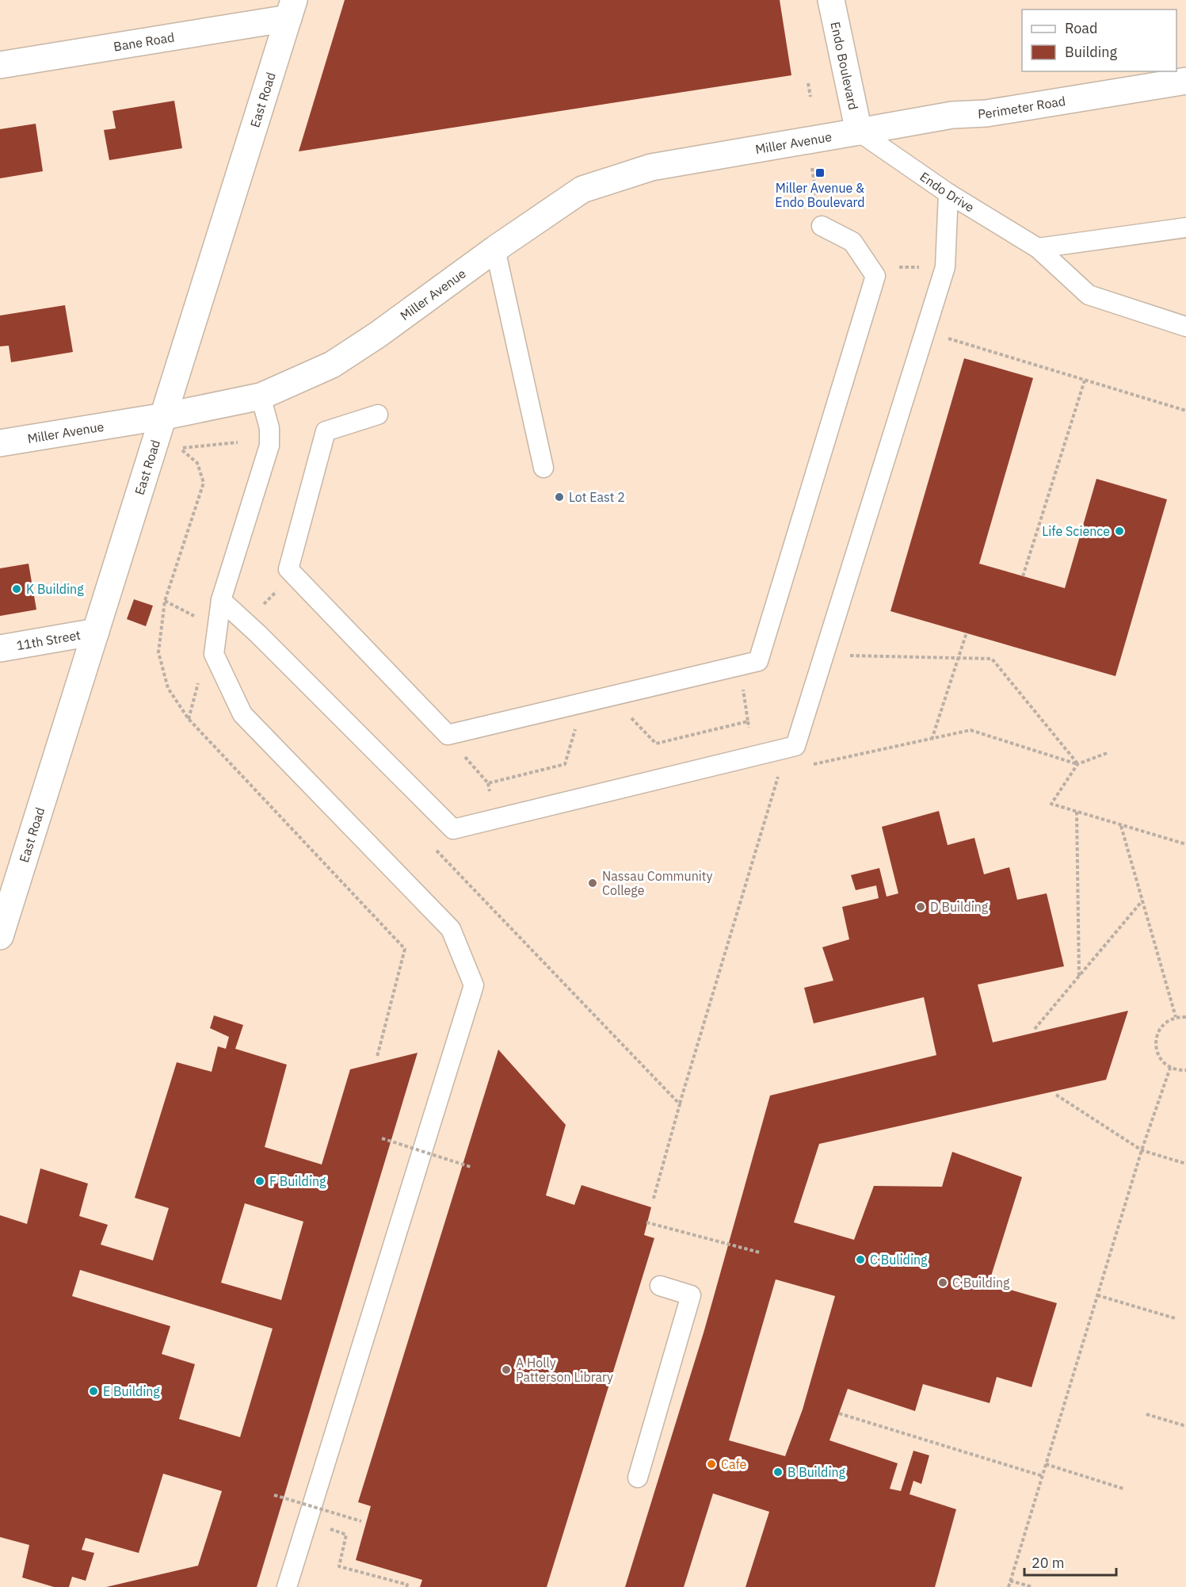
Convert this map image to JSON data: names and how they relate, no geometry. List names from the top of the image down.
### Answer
{
  "streets": {
    "street": [
      "Bane Road",
      "Endo Boulevard",
      "East Road",
      "Perimeter Road",
      "Miller Avenue",
      "11th Street"
    ],
    "lane": ["Endo Drive"]
  },
  "crossings": [
    ["Bane Road", "East Road"],
    ["Endo Boulevard", "Perimeter Road"],
    ["Endo Boulevard", "Miller Avenue"],
    ["Endo Boulevard", "Endo Drive"],
    ["East Road", "Miller Avenue"],
    ["East Road", "11th Street"],
    ["Perimeter Road", "Miller Avenue"],
    ["Perimeter Road", "Endo Drive"],
    ["Miller Avenue", "Endo Drive"]
  ],
  "places": {
    "transit": ["Miller Avenue & Endo Boulevard"],
    "other": [
      "Lot East 2",
      "Life Science",
      "K Building",
      "Nassau Community College",
      "D Building",
      "F Building",
      "C Buliding",
      "C Building",
      "A Holly Patterson Library",
      "E Building",
      "Cafe",
      "B Building"
    ]
  },
  "legend": ["Road", "Building"],
  "scale_bar": "20 m"
}
